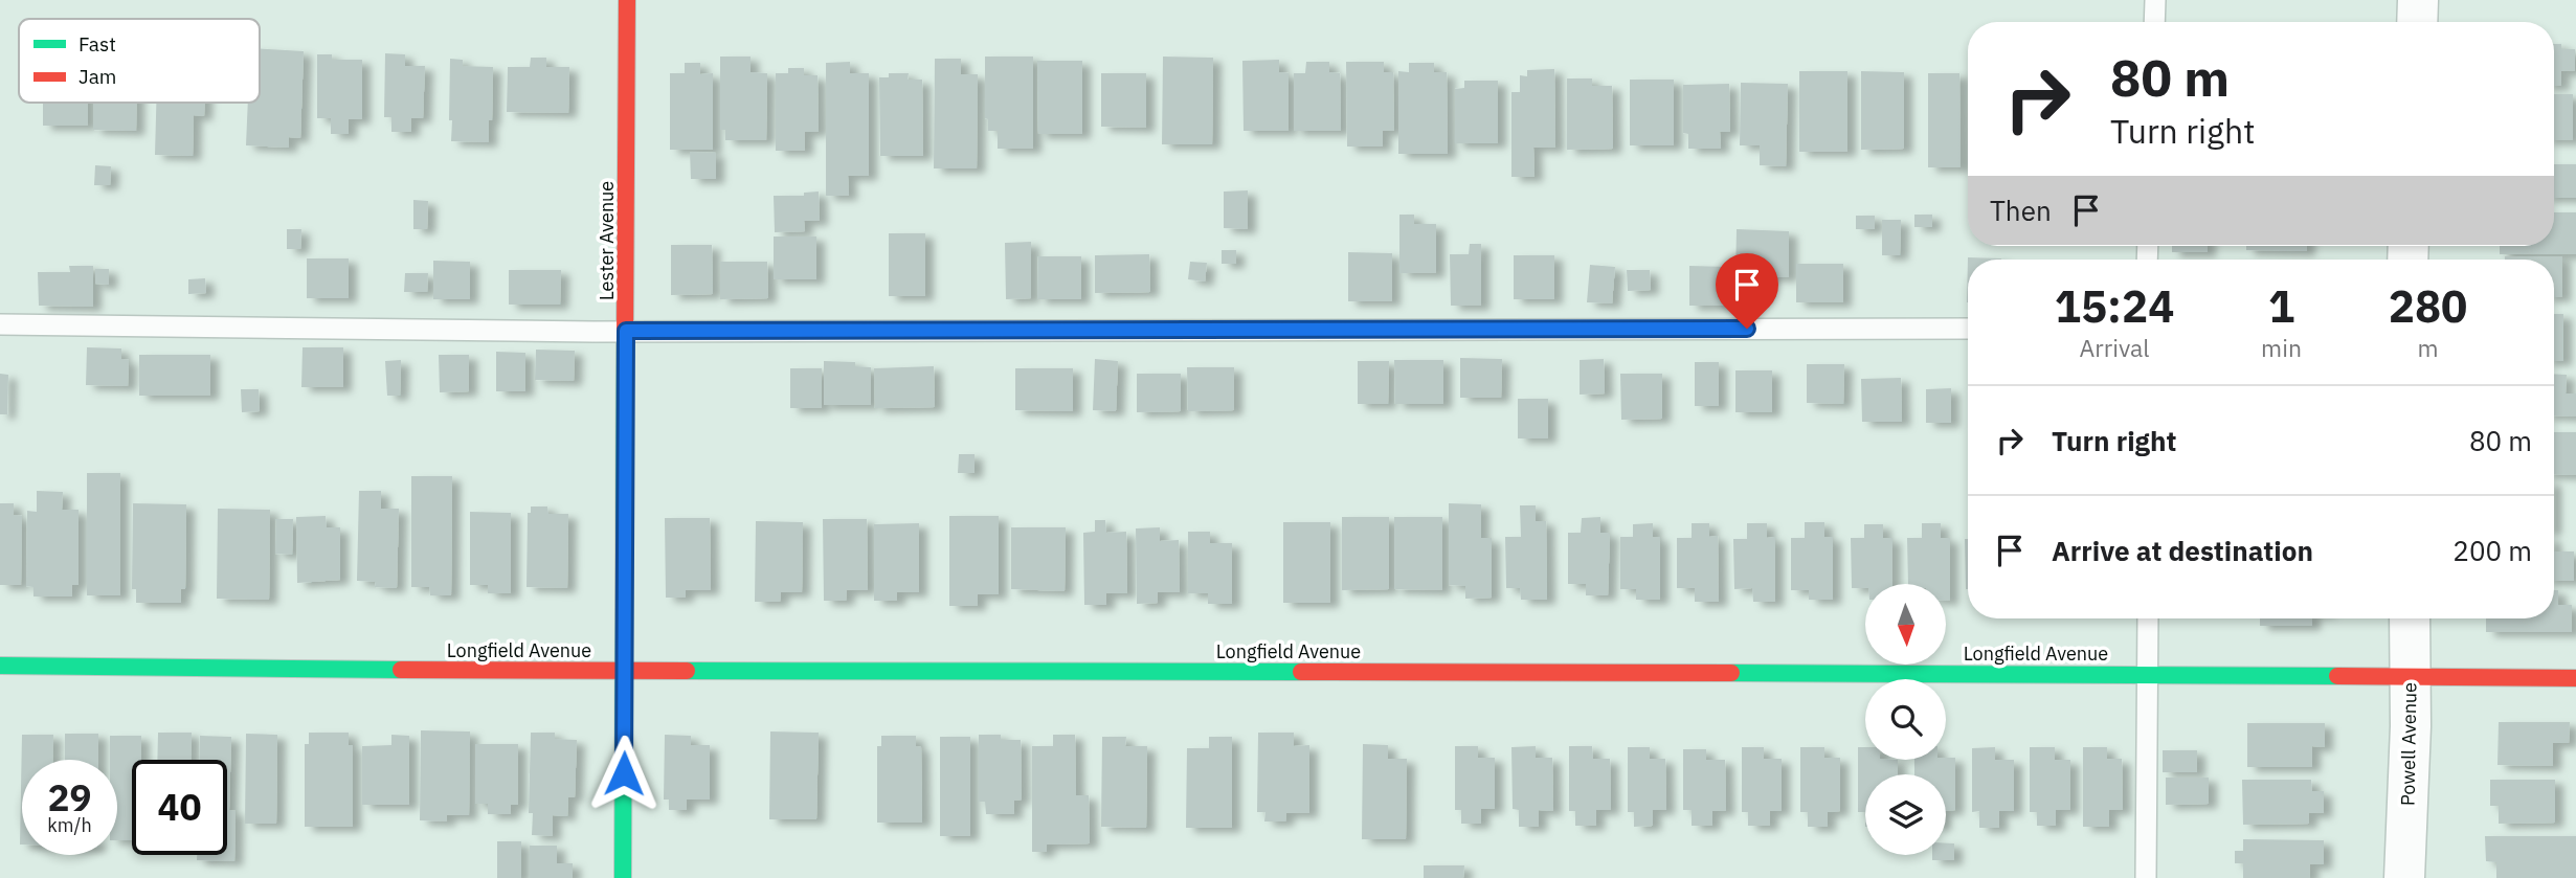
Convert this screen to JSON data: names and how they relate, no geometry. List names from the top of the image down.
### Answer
{
  "streets": {
    "street": ["Lester Avenue", "Longfield Avenue", "Powell Avenue"]
  },
  "crossings": [
    ["Lester Avenue", "Longfield Avenue"],
    ["Longfield Avenue", "Powell Avenue"]
  ],
  "legend": ["Fast", "Jam"],
  "north": "bottom",
  "page": {
    "turn": ["80 m", "Turn right"],
    "then": "Then",
    "eta": [
      "15:24",
      "Arrival",
      "1",
      "min",
      "280",
      "m"
    ],
    "list": [
      {
        "name": "Turn right",
        "value": "80 m"
      },
      {
        "name": "Arrive at destination",
        "value": "200 m"
      }
    ],
    "speed": "29 km/h",
    "limit": "40"
  }
}
